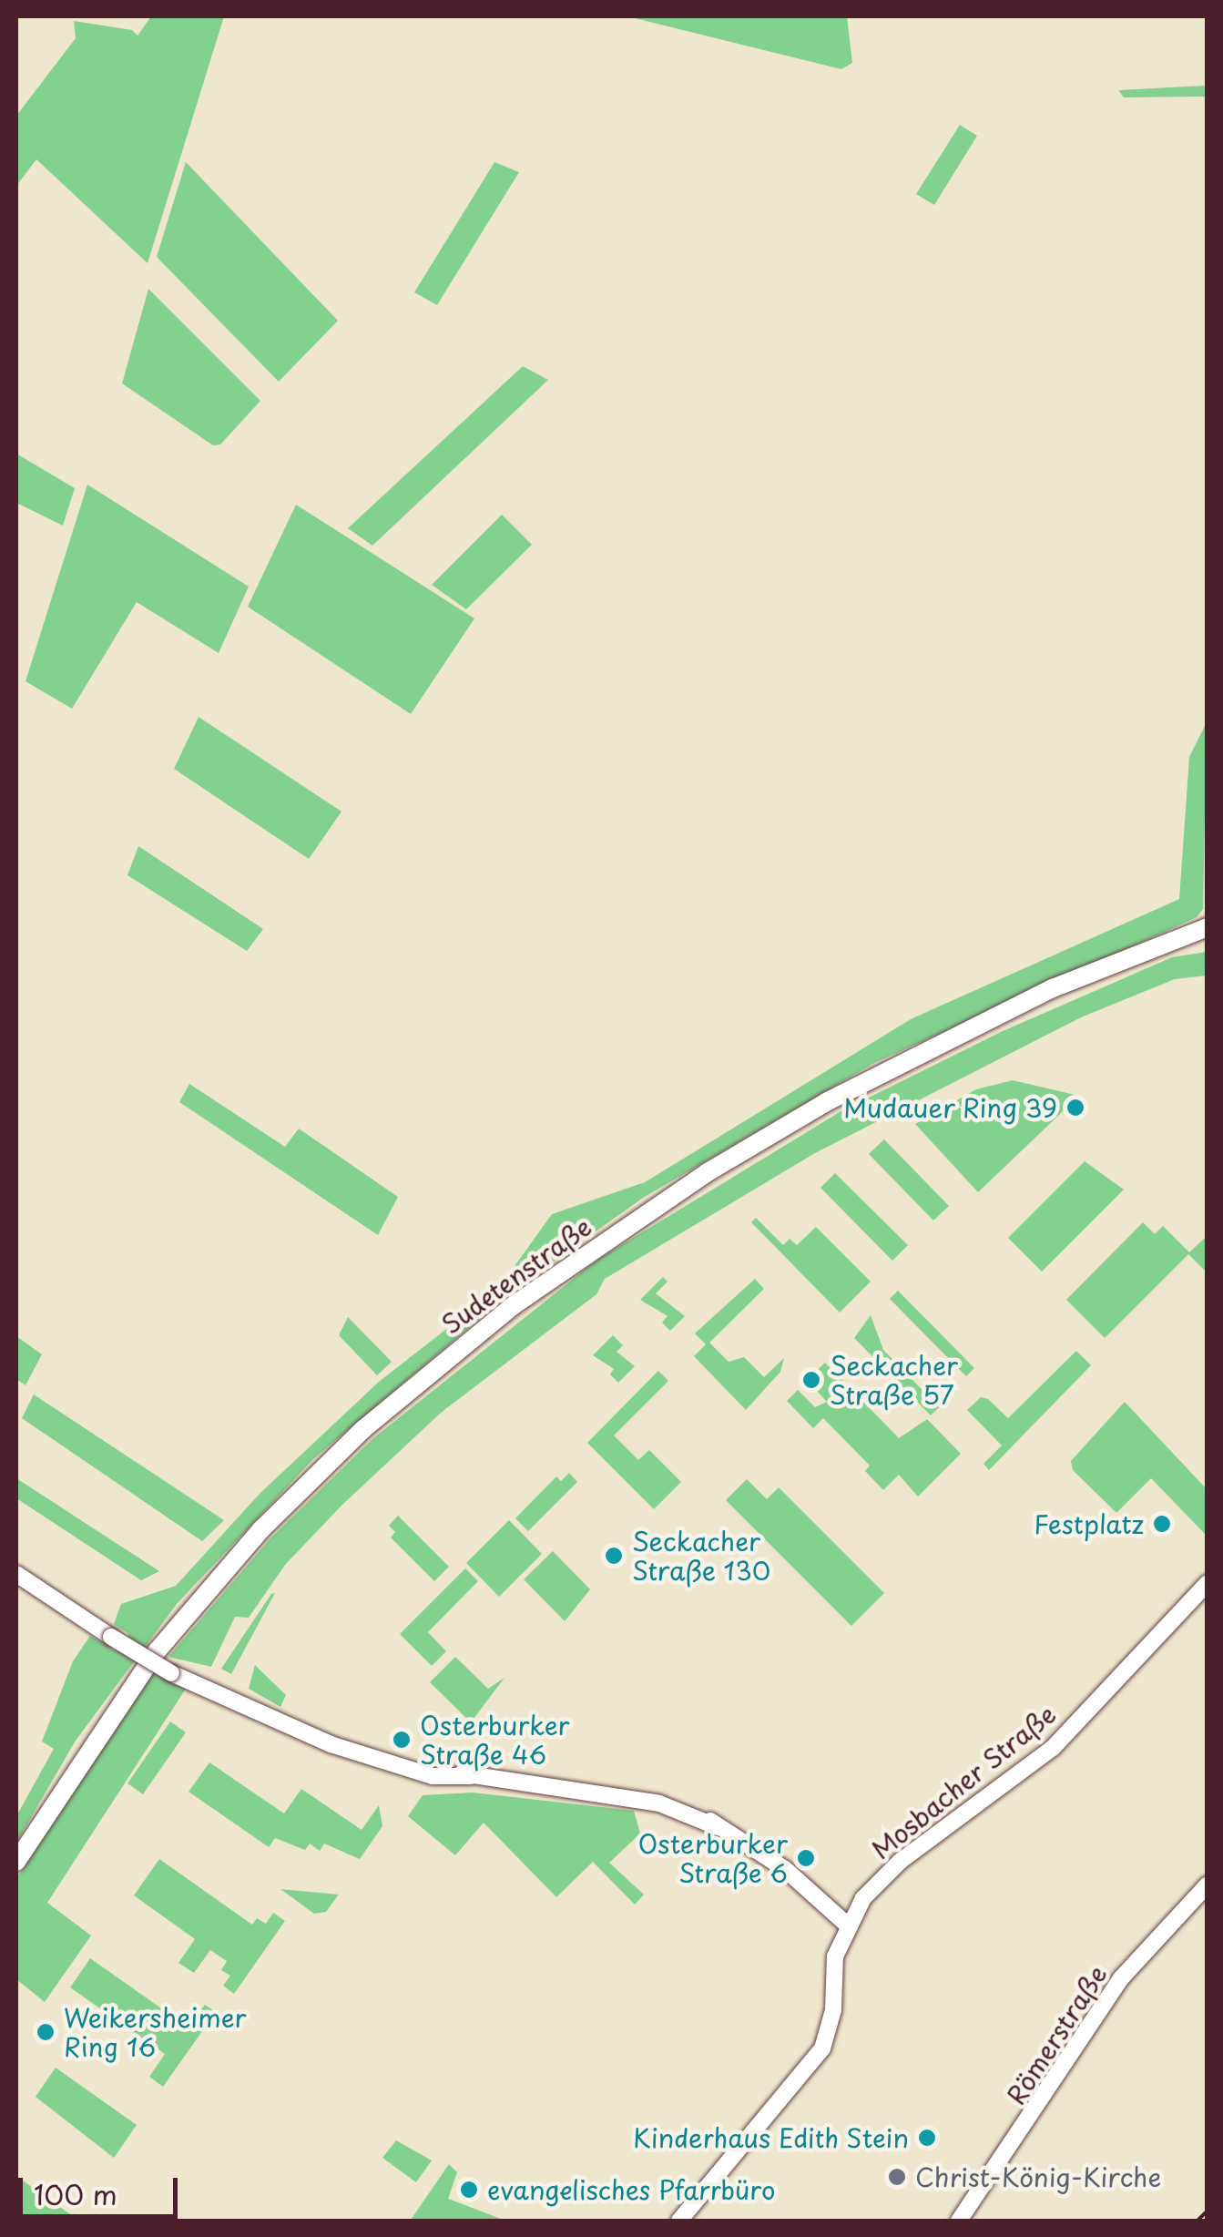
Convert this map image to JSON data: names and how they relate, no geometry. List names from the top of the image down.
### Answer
{
  "streets": {
    "main road": ["Sudetenstraße"],
    "street": ["Mosbacher Straße", "Römerstraße"]
  },
  "places": [
    "Mudauer Ring 39",
    "Seckacher Straße 57",
    "Festplatz",
    "Seckacher Straße 130",
    "Osterburker Straße 46",
    "Osterburker Straße 6",
    "Weikersheimer Ring 16",
    "Kinderhaus Edith Stein",
    "Christ-König-Kirche",
    "evangelisches Pfarrbüro"
  ],
  "scale_bar": "100 m"
}
